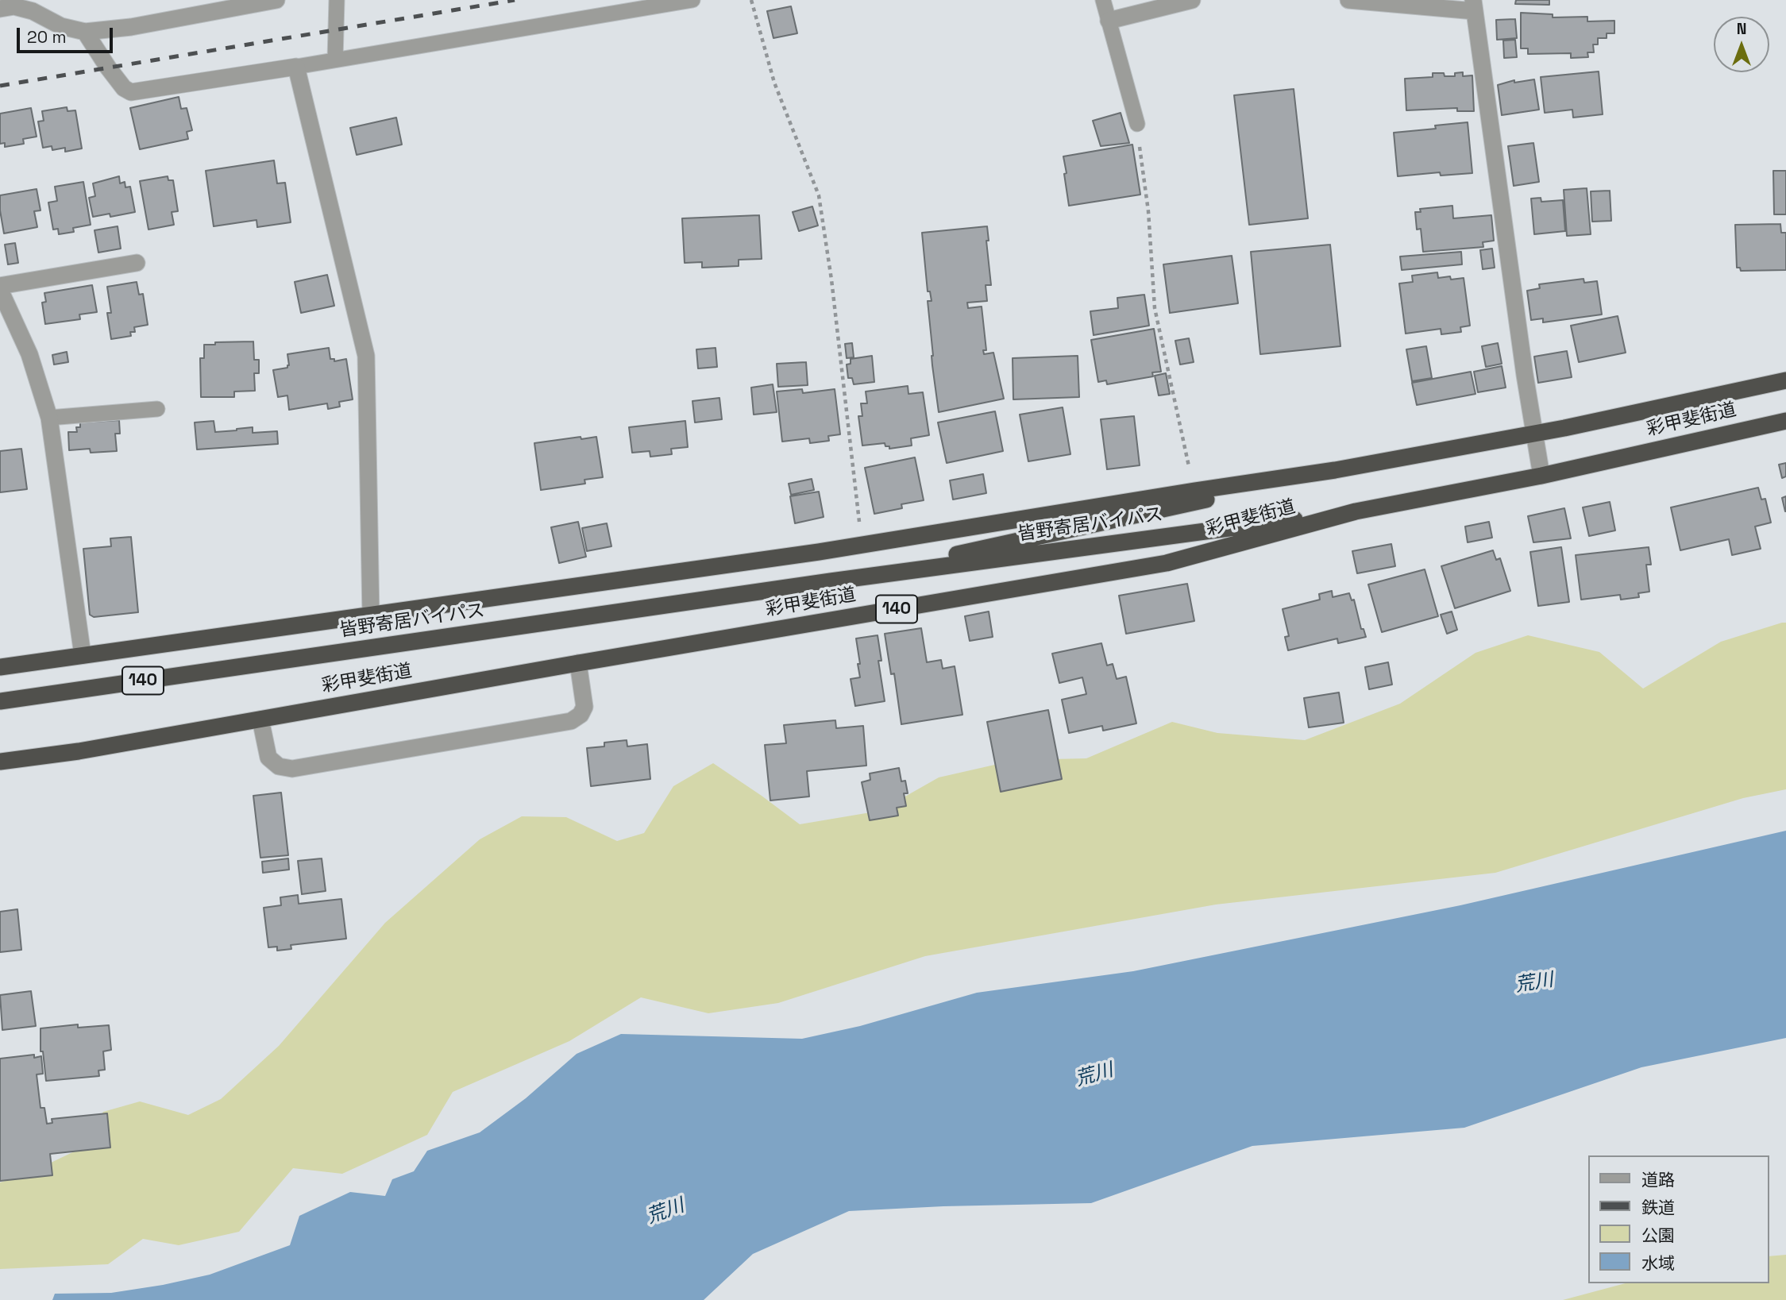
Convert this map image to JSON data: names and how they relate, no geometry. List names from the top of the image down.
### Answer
{
  "streets": {
    "highway": ["彩甲斐街道", "皆野寄居バイパス", "140"]
  },
  "crossings": [
    ["彩甲斐街道", "皆野寄居バイパス"]
  ],
  "water": ["荒川"],
  "legend": [
    "道路",
    "鉄道",
    "公園",
    "水域"
  ],
  "scale_bar": "20 m",
  "north": "top"
}
